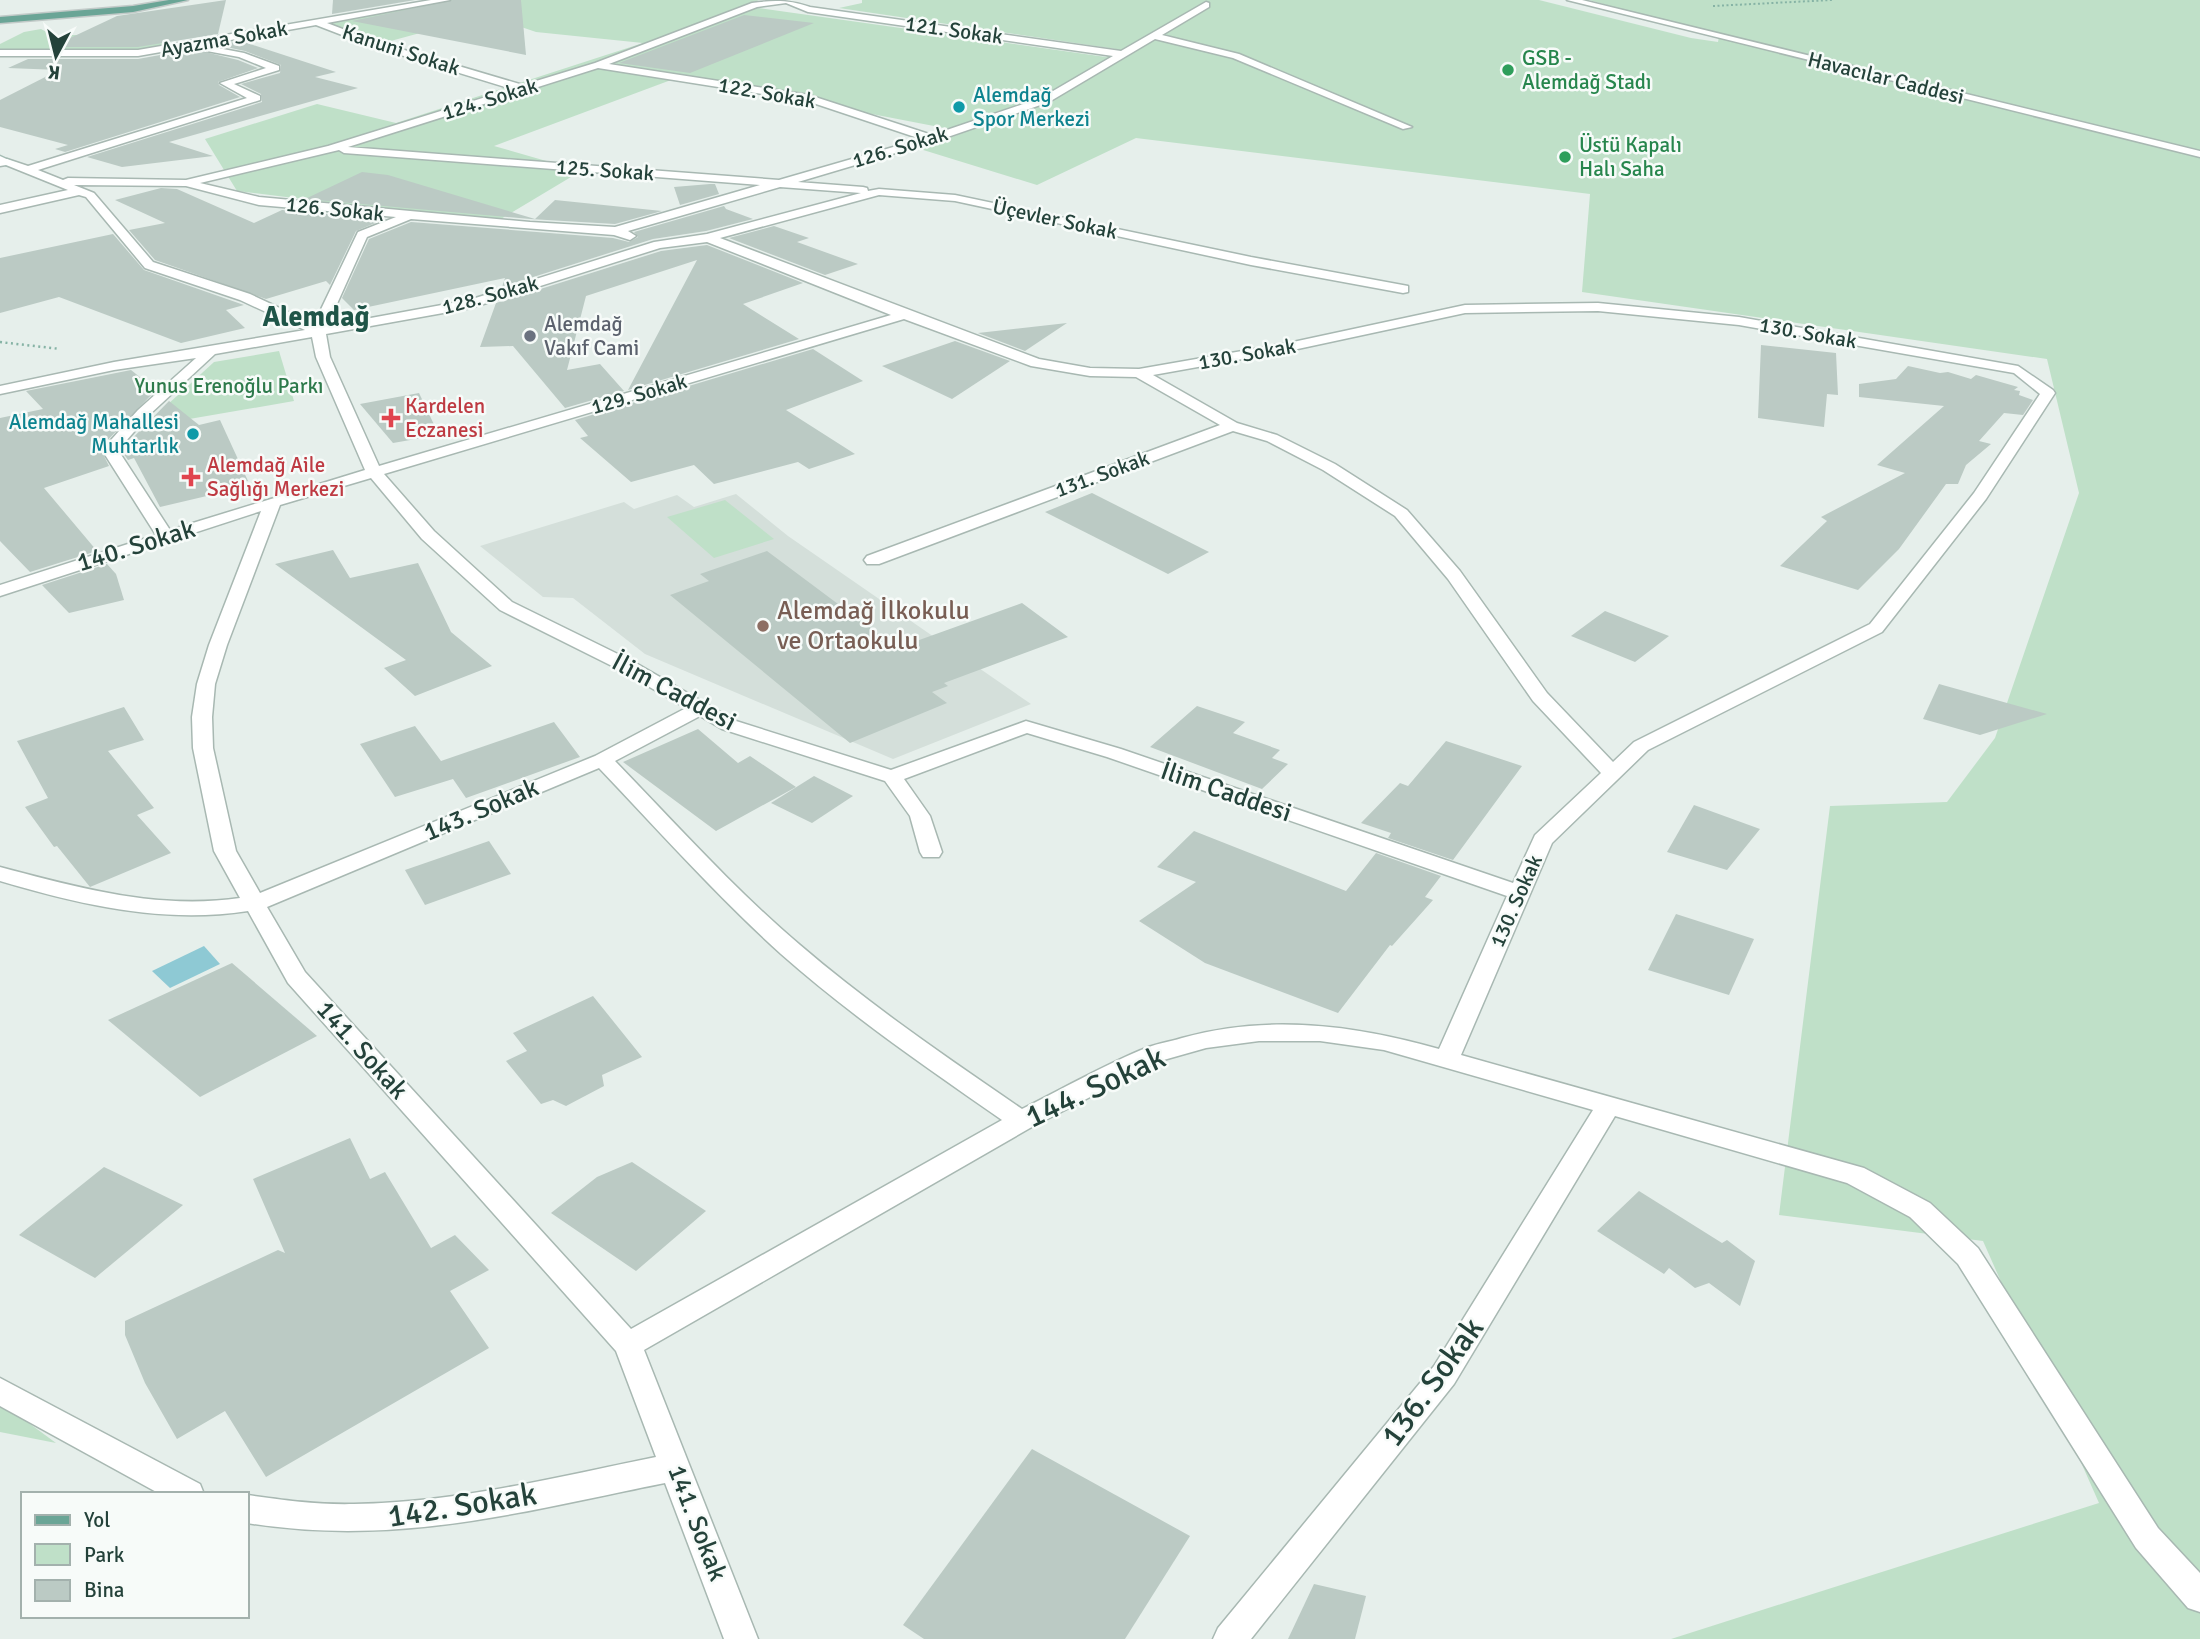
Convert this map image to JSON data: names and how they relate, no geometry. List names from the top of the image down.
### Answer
{
  "streets": {
    "street": [
      "121. Sokak",
      "Ayazma Sokak",
      "Kanuni Sokak",
      "Havacılar Caddesi",
      "122. Sokak",
      "124. Sokak",
      "126. Sokak",
      "125. Sokak",
      "Üçevler Sokak",
      "128. Sokak",
      "130. Sokak",
      "129. Sokak",
      "131. Sokak",
      "140. Sokak",
      "İlim Caddesi",
      "143. Sokak",
      "141. Sokak",
      "144. Sokak",
      "136. Sokak",
      "142. Sokak"
    ]
  },
  "crossings": [
    ["121. Sokak", "124. Sokak"],
    ["121. Sokak", "126. Sokak"],
    ["Ayazma Sokak", "Kanuni Sokak"],
    ["Kanuni Sokak", "124. Sokak"],
    ["122. Sokak", "124. Sokak"],
    ["122. Sokak", "126. Sokak"],
    ["124. Sokak", "126. Sokak"],
    ["124. Sokak", "125. Sokak"],
    ["126. Sokak", "125. Sokak"],
    ["126. Sokak", "128. Sokak"],
    ["126. Sokak", "130. Sokak"],
    ["125. Sokak", "Üçevler Sokak"],
    ["Üçevler Sokak", "130. Sokak"],
    ["128. Sokak", "130. Sokak"],
    ["128. Sokak", "İlim Caddesi"],
    ["130. Sokak", "129. Sokak"],
    ["130. Sokak", "İlim Caddesi"],
    ["130. Sokak", "144. Sokak"],
    ["129. Sokak", "İlim Caddesi"],
    ["140. Sokak", "141. Sokak"],
    ["İlim Caddesi", "143. Sokak"],
    ["143. Sokak", "141. Sokak"],
    ["141. Sokak", "144. Sokak"],
    ["141. Sokak", "142. Sokak"],
    ["144. Sokak", "136. Sokak"]
  ],
  "districts": ["Alemdağ"],
  "parks": ["Yunus Erenoğlu Parkı"],
  "places": {
    "other": [
      "GSB - Alemdağ Stadı",
      "Alemdağ Spor Merkezi",
      "Üstü Kapalı Halı Saha",
      "Alemdağ Vakıf Cami",
      "Alemdağ Mahallesi Muhtarlık",
      "Alemdağ İlkokulu ve Ortaokulu"
    ],
    "health": ["Kardelen Eczanesi", "Alemdağ Aile Sağlığı Merkezi"]
  },
  "legend": ["Yol", "Park", "Bina"],
  "north": "bottom"
}
